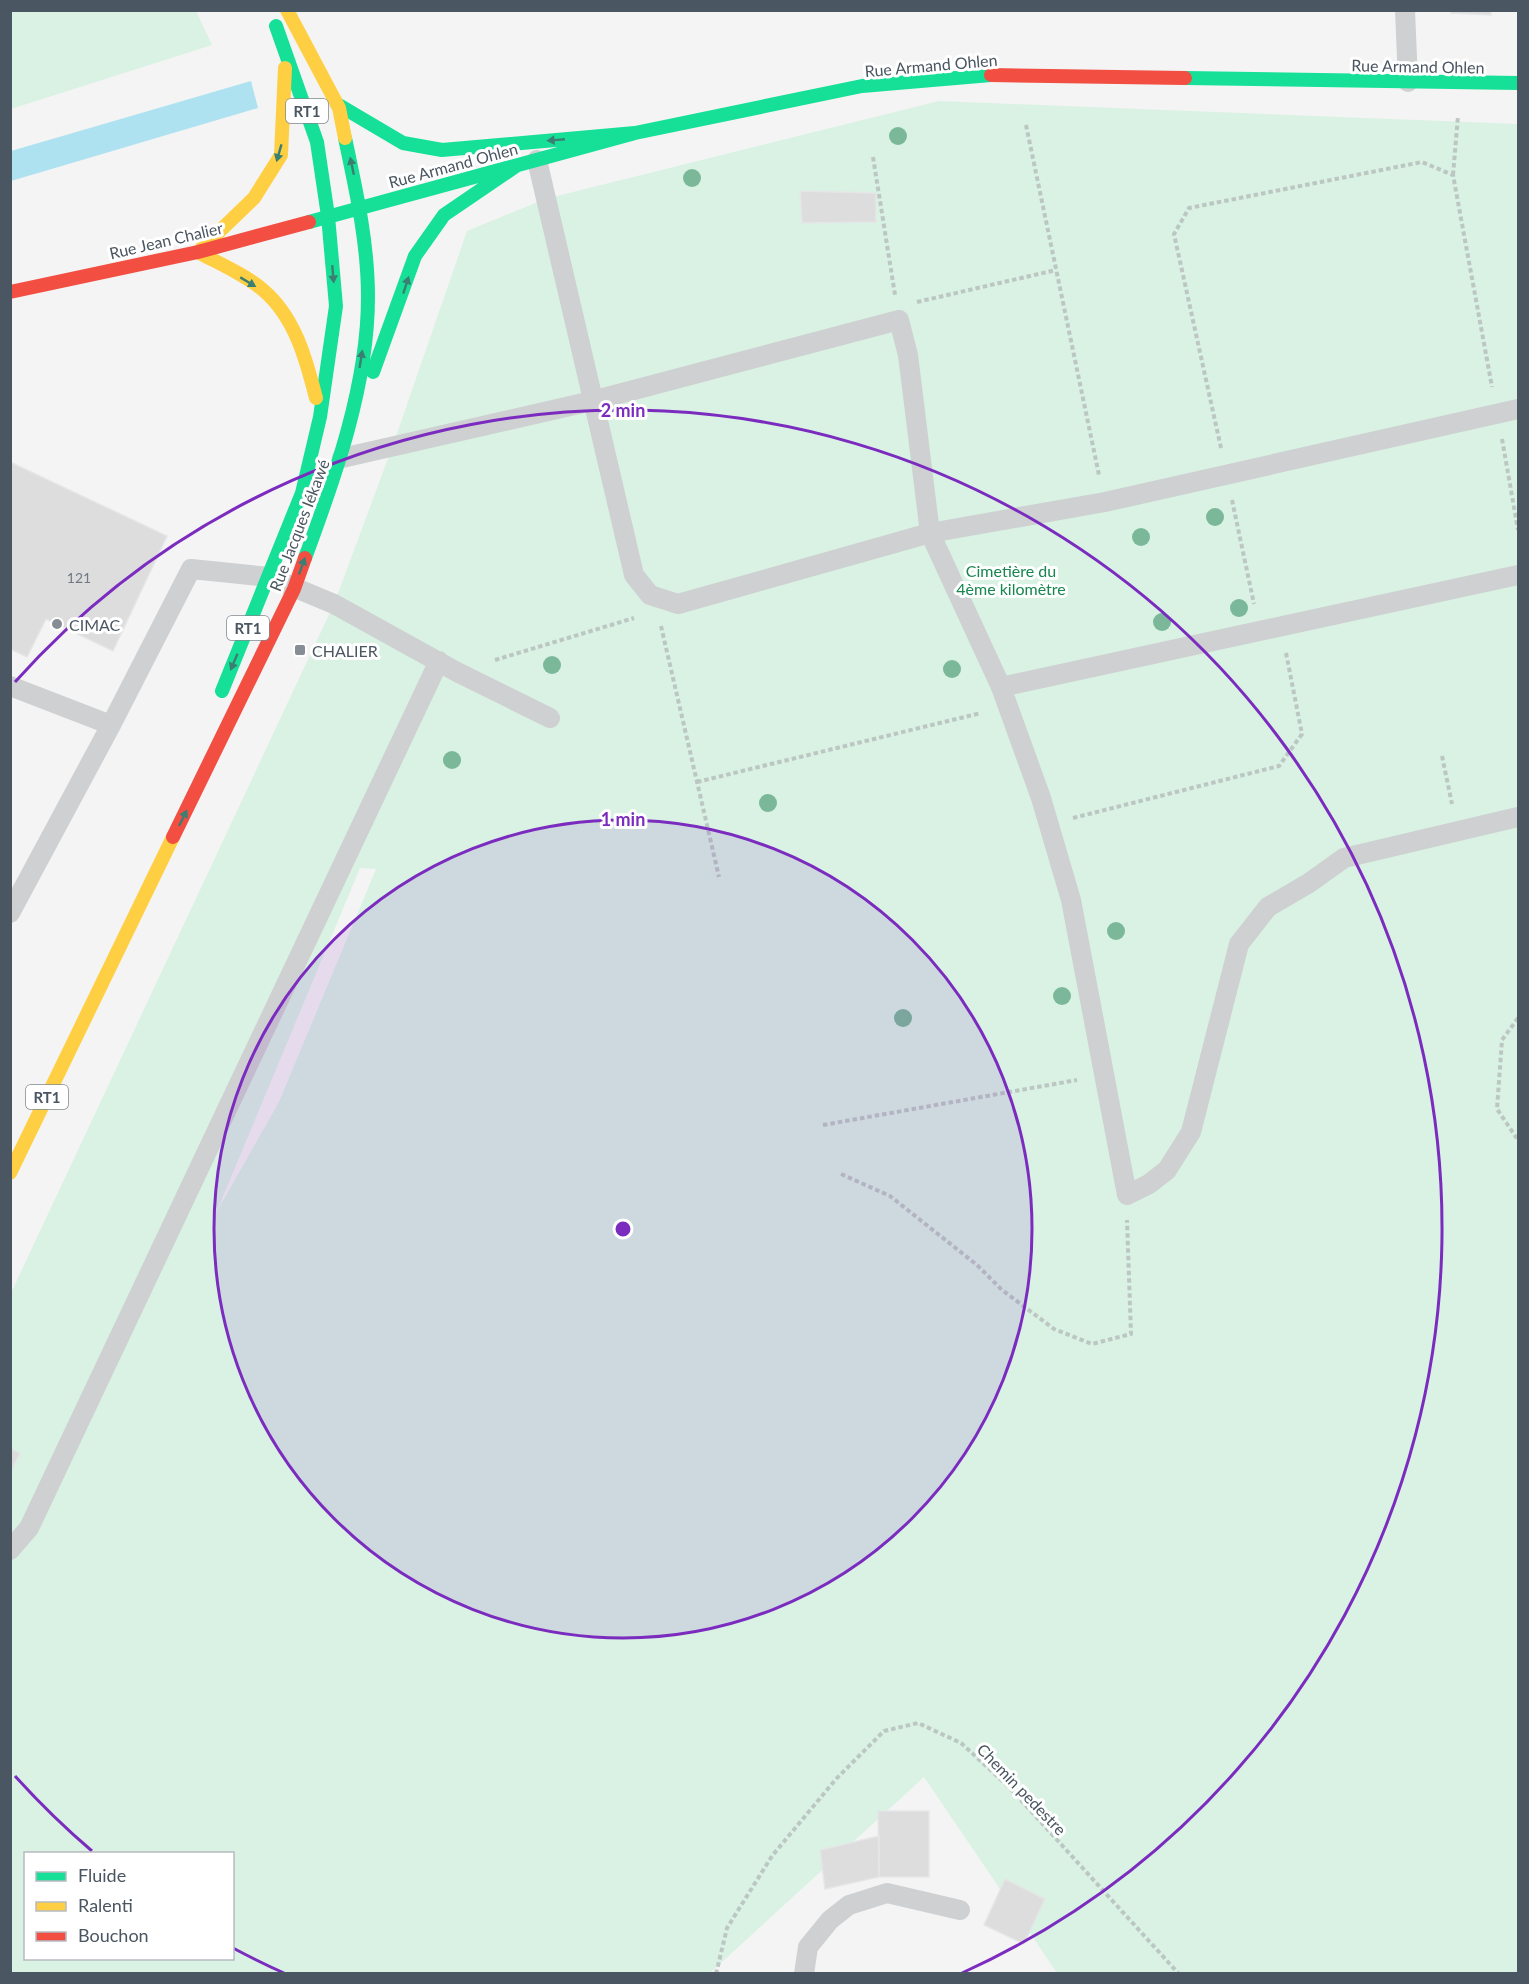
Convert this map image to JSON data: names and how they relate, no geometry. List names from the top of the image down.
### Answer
{
  "streets": {
    "main road": [
      "Rue Armand Ohlen",
      "RT1",
      "Rue Jean Chalier",
      "Rue Jacques Iékawé"
    ],
    "path": ["Chemin pedestre"]
  },
  "crossings": [
    ["Rue Armand Ohlen", "Rue Jean Chalier"],
    ["Rue Armand Ohlen", "Rue Jacques Iékawé"],
    ["Rue Jean Chalier", "Rue Jacques Iékawé"]
  ],
  "parks": ["Cimetière du 4ème kilomètre"],
  "places": {
    "other": ["CIMAC"],
    "transit": ["CHALIER"]
  },
  "house_numbers": ["121"],
  "legend": ["Fluide", "Ralenti", "Bouchon"],
  "rings": ["2 min", "1 min"]
}
